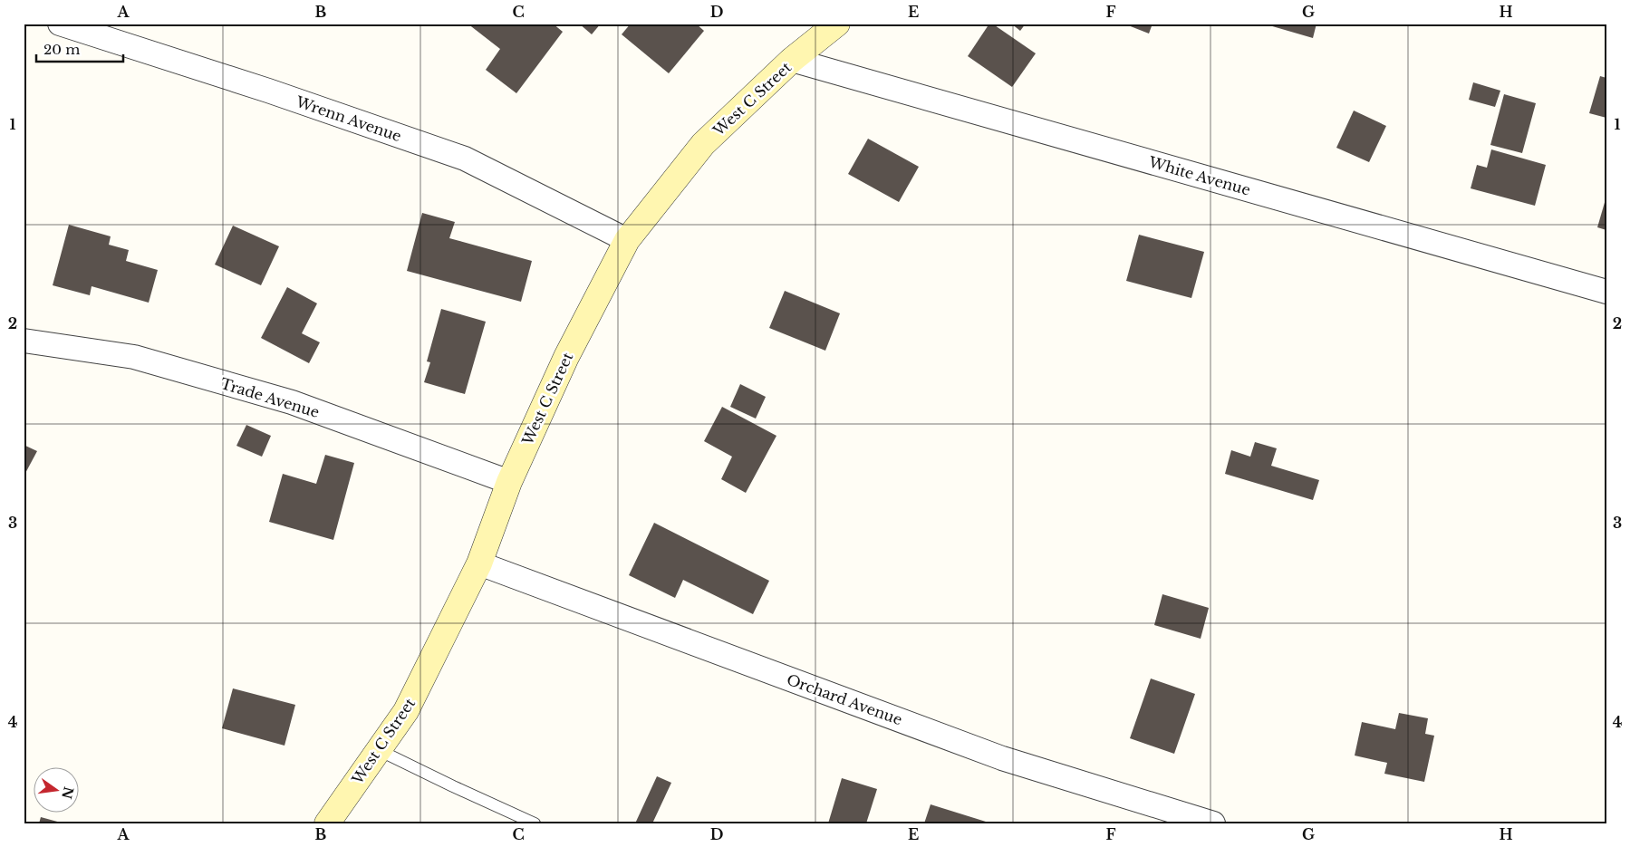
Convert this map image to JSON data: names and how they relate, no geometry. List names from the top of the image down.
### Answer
{
  "streets": {
    "main road": ["West C Street"],
    "street": [
      "Wrenn Avenue",
      "White Avenue",
      "Trade Avenue",
      "Orchard Avenue"
    ]
  },
  "crossings": [
    ["West C Street", "Wrenn Avenue"],
    ["West C Street", "White Avenue"],
    ["West C Street", "Trade Avenue"],
    ["West C Street", "Orchard Avenue"]
  ],
  "scale_bar": "20 m",
  "north": "right",
  "grid": {
    "columns": [
      "A",
      "B",
      "C",
      "D",
      "E",
      "F",
      "G",
      "H"
    ],
    "rows": [
      "1",
      "2",
      "3",
      "4"
    ]
  }
}
